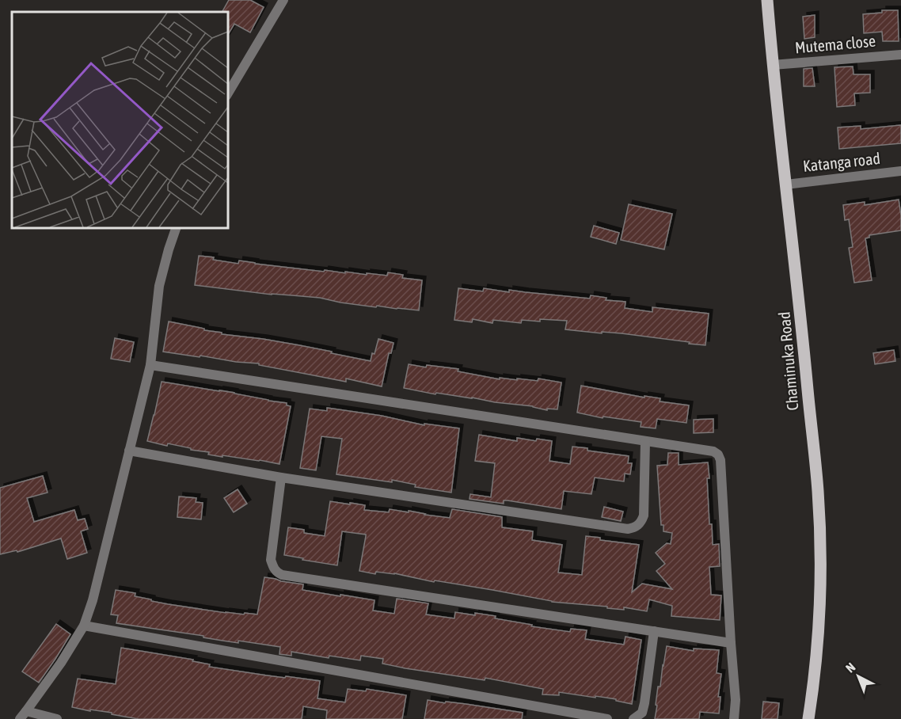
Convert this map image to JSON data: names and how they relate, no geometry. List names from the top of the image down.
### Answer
{
  "streets": {
    "main road": ["Chaminuka Road"],
    "street": ["Mutema close", "Katanga road"]
  },
  "crossings": [
    ["Mutema close", "Chaminuka Road"],
    ["Katanga road", "Chaminuka Road"]
  ],
  "north": "top left"
}
